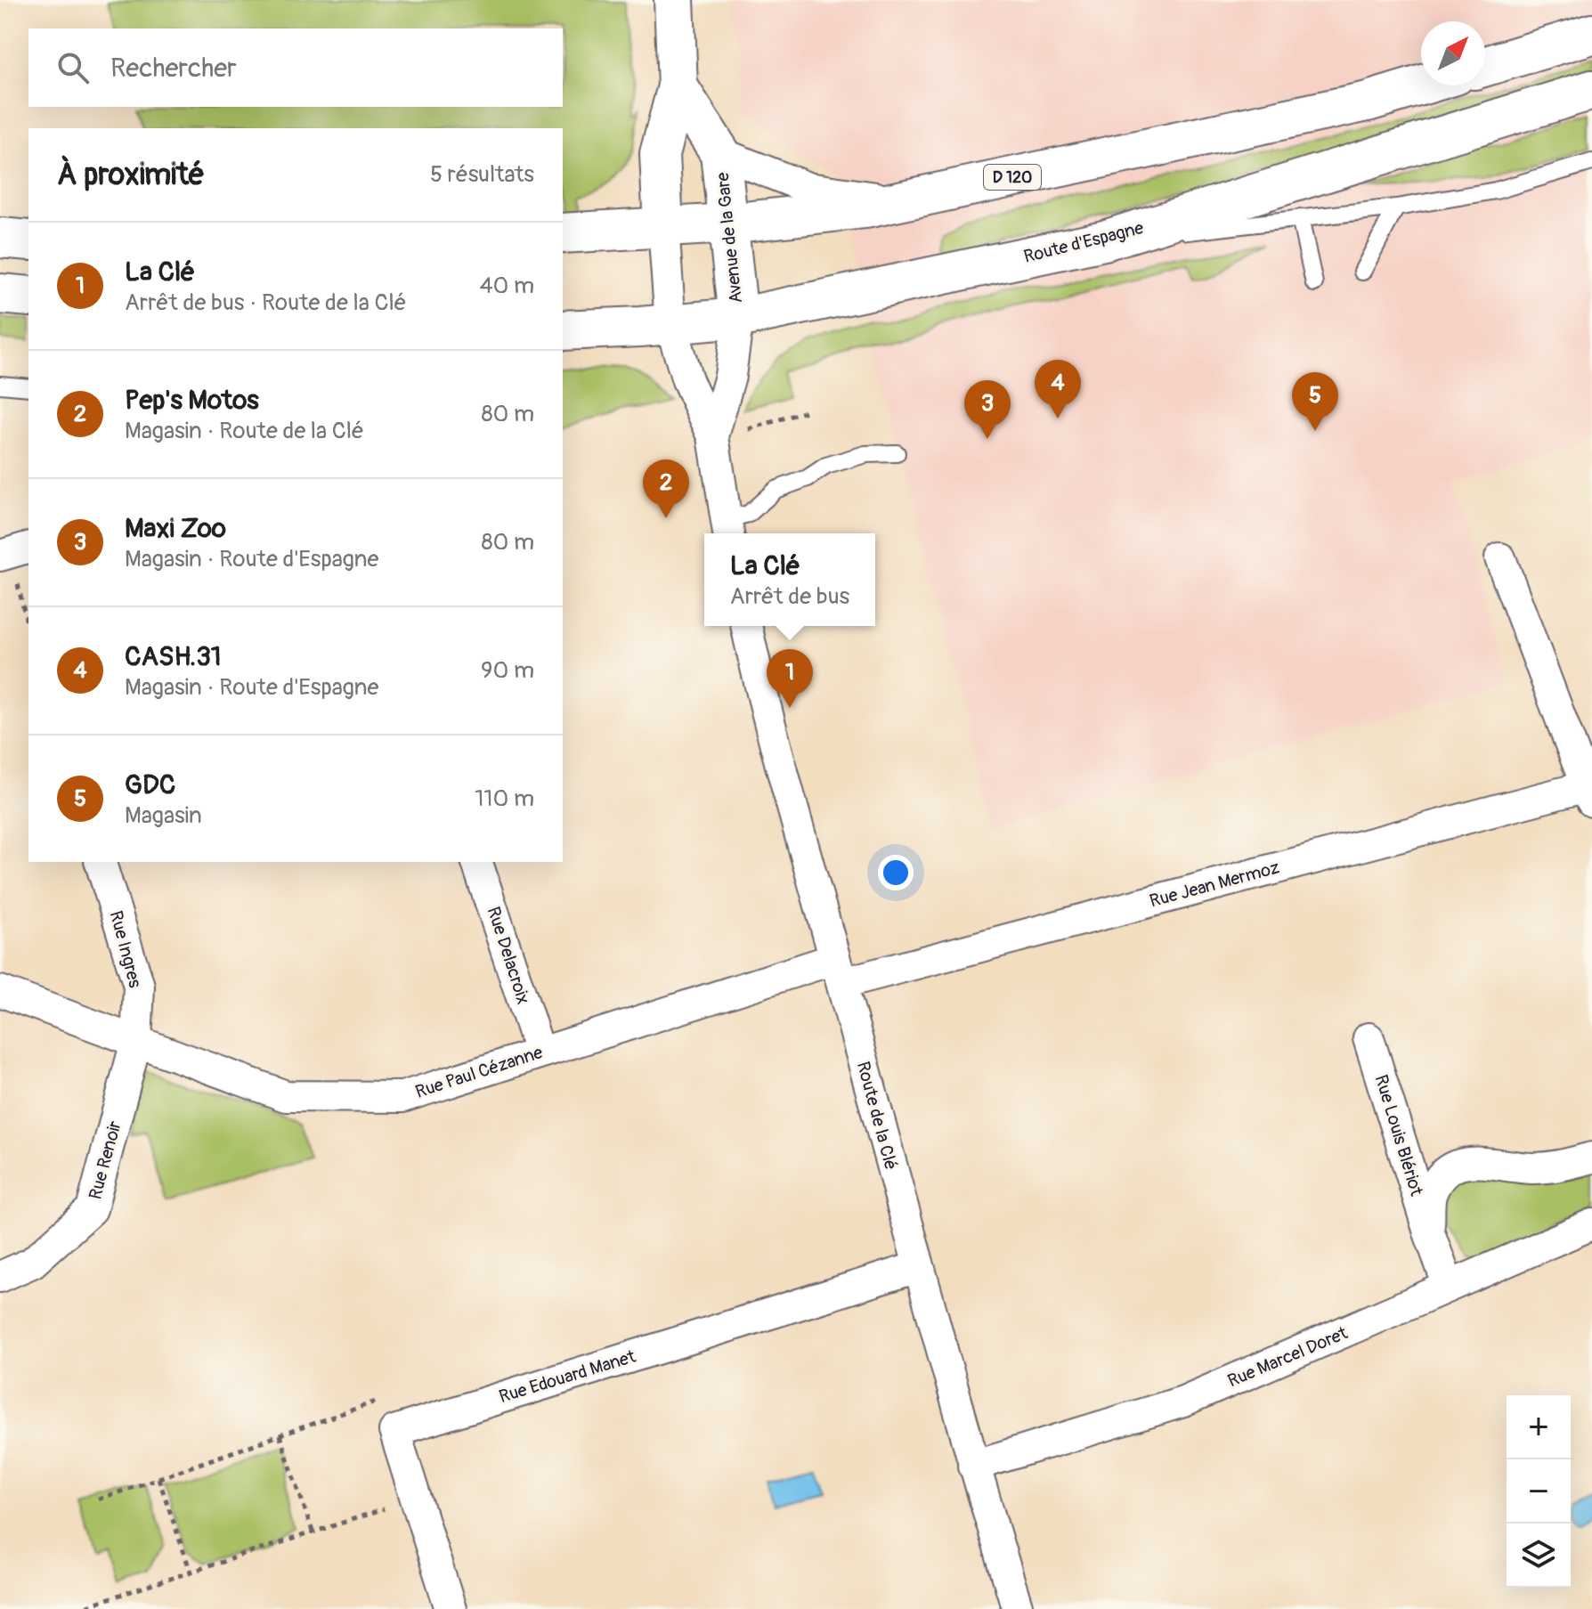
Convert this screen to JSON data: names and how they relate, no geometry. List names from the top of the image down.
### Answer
{
  "streets": {
    "main road": ["D 120", "Avenue de la Gare", "Route d'Espagne"],
    "street": [
      "Rue Jean Mermoz",
      "Rue Ingres",
      "Rue Delacroix",
      "Rue Paul Cézanne",
      "Route de la Clé",
      "Rue Louis Blériot",
      "Rue Renoir",
      "Rue Marcel Doret",
      "Rue Edouard Manet"
    ]
  },
  "crossings": [
    ["D 120", "Avenue de la Gare"],
    ["Avenue de la Gare", "Route d'Espagne"],
    ["Rue Jean Mermoz", "Rue Paul Cézanne"],
    ["Rue Jean Mermoz", "Route de la Clé"],
    ["Rue Ingres", "Rue Paul Cézanne"],
    ["Rue Ingres", "Rue Renoir"],
    ["Rue Delacroix", "Rue Paul Cézanne"],
    ["Rue Paul Cézanne", "Route de la Clé"],
    ["Rue Paul Cézanne", "Rue Renoir"],
    ["Route de la Clé", "Rue Marcel Doret"],
    ["Route de la Clé", "Rue Edouard Manet"],
    ["Rue Louis Blériot", "Rue Marcel Doret"]
  ],
  "north": "top right",
  "page": {
    "search": "Rechercher",
    "heading": ["À proximité", "5 résultats"],
    "list": [
      {
        "mark": "1",
        "name": "La Clé",
        "note": "Arrêt de bus · Route de la Clé",
        "value": "40 m"
      },
      {
        "mark": "2",
        "name": "Pep's Motos",
        "note": "Magasin · Route de la Clé",
        "value": "80 m"
      },
      {
        "mark": "3",
        "name": "Maxi Zoo",
        "note": "Magasin · Route d'Espagne",
        "value": "80 m"
      },
      {
        "mark": "4",
        "name": "CASH.31",
        "note": "Magasin · Route d'Espagne",
        "value": "90 m"
      },
      {
        "mark": "5",
        "name": "GDC",
        "note": "Magasin",
        "value": "110 m"
      }
    ],
    "pins": [
      "4",
      "5",
      "3",
      "2",
      "1"
    ],
    "popup": ["La Clé", "Arrêt de bus"],
    "map_buttons": ["+", "−"]
  }
}
